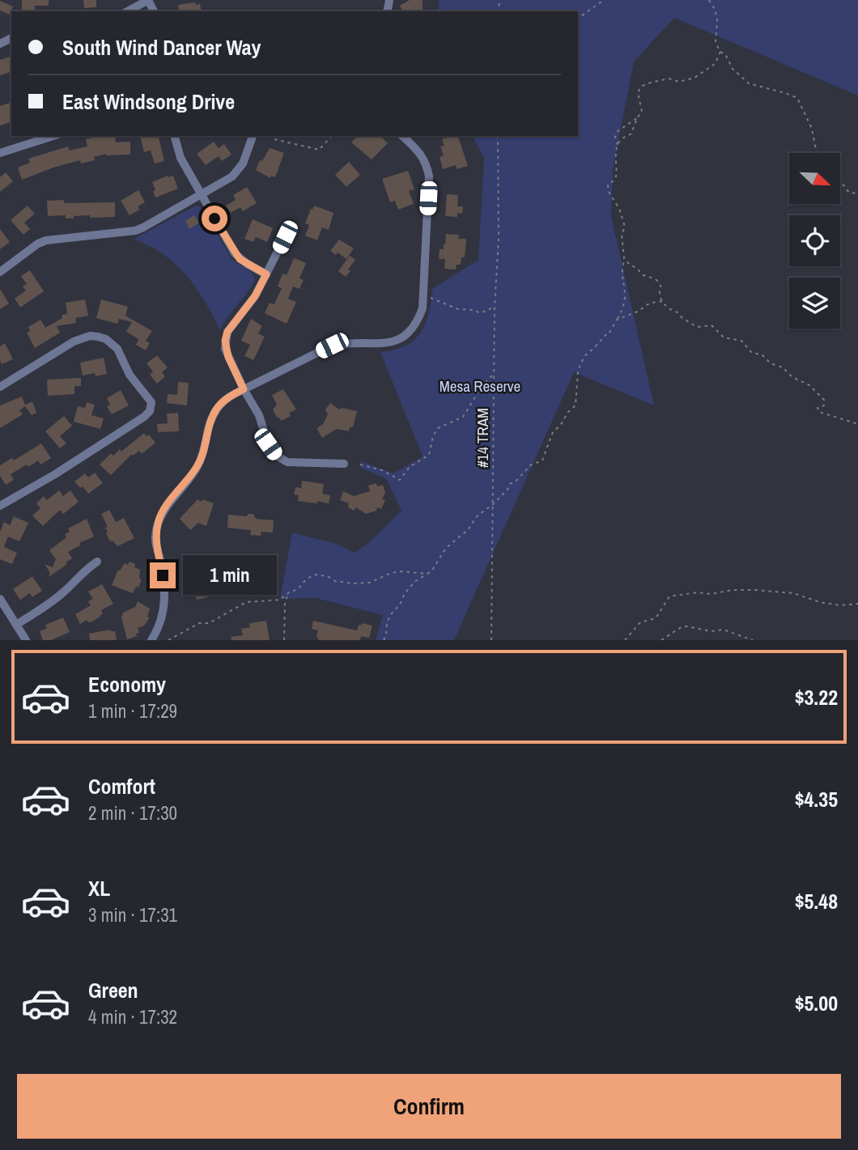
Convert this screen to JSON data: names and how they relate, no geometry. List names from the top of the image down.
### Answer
{
  "streets": {
    "path": ["#14 TRAM"]
  },
  "parks": ["Mesa Reserve"],
  "north": "bottom right",
  "page": {
    "banner": ["South Wind Dancer Way", "East Windsong Drive"],
    "bubble": "1 min",
    "list": [
      {
        "name": "Economy",
        "note": "1 min · 17:29",
        "value": "$3.22"
      },
      {
        "name": "Comfort",
        "note": "2 min · 17:30",
        "value": "$4.35"
      },
      {
        "name": "XL",
        "note": "3 min · 17:31",
        "value": "$5.48"
      },
      {
        "name": "Green",
        "note": "4 min · 17:32",
        "value": "$5.00"
      }
    ],
    "buttons": "Confirm"
  }
}
